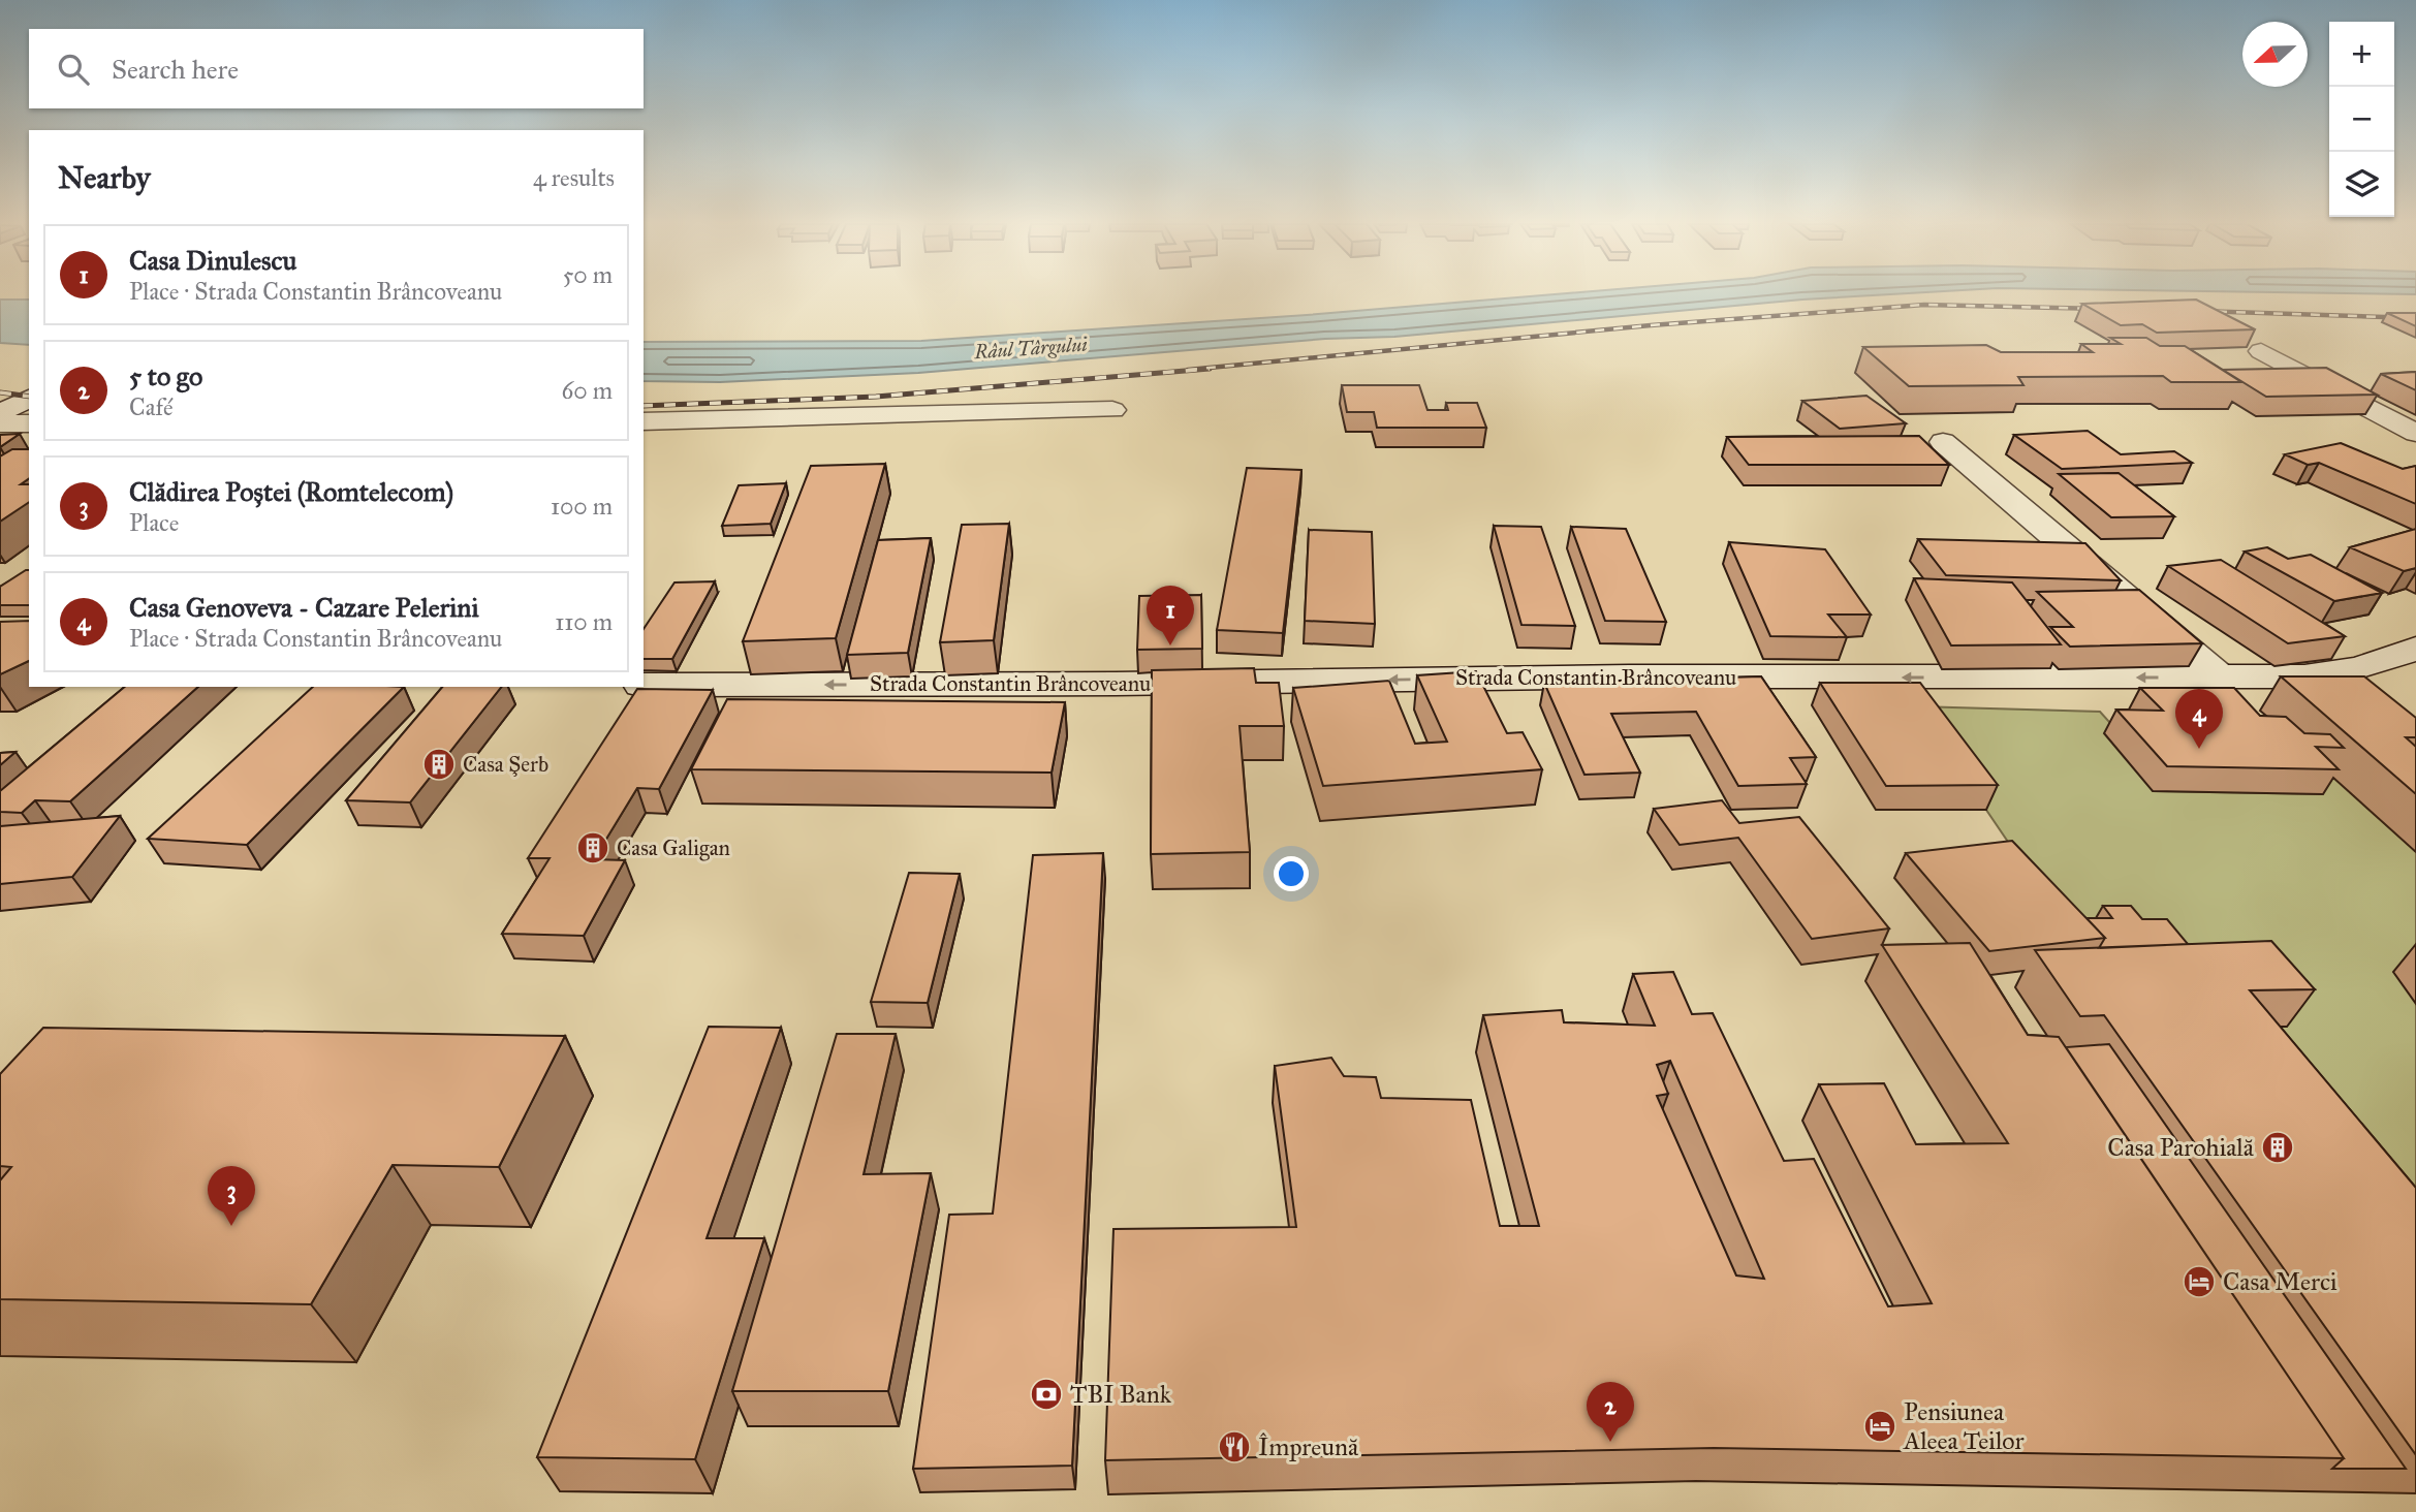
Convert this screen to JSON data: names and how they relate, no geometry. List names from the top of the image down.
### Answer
{
  "streets": {
    "main road": ["Strada Constantin Brâncoveanu"]
  },
  "one_way": ["Strada Constantin Brâncoveanu"],
  "water": ["Râul Târgului"],
  "places": {
    "building": ["Casa Şerb", "Casa Galigan", "Casa Parohială"],
    "hotel": ["Casa Merci", "Pensiunea Aleea Teilor"],
    "bank": ["TBI Bank"],
    "restaurant": ["Împreună"]
  },
  "north": "left",
  "page": {
    "map_buttons": ["+", "−"],
    "search": "Search here",
    "heading": ["Nearby", "4 results"],
    "list": [
      {
        "mark": "1",
        "name": "Casa Dinulescu",
        "note": "Place · Strada Constantin Brâncoveanu",
        "value": "50 m"
      },
      {
        "mark": "2",
        "name": "5 to go",
        "note": "Café",
        "value": "60 m"
      },
      {
        "mark": "3",
        "name": "Clădirea Poștei (Romtelecom)",
        "note": "Place",
        "value": "100 m"
      },
      {
        "mark": "4",
        "name": "Casa Genoveva - Cazare Pelerini",
        "note": "Place · Strada Constantin Brâncoveanu",
        "value": "110 m"
      }
    ],
    "pins": [
      "1",
      "4",
      "3",
      "2"
    ]
  }
}
